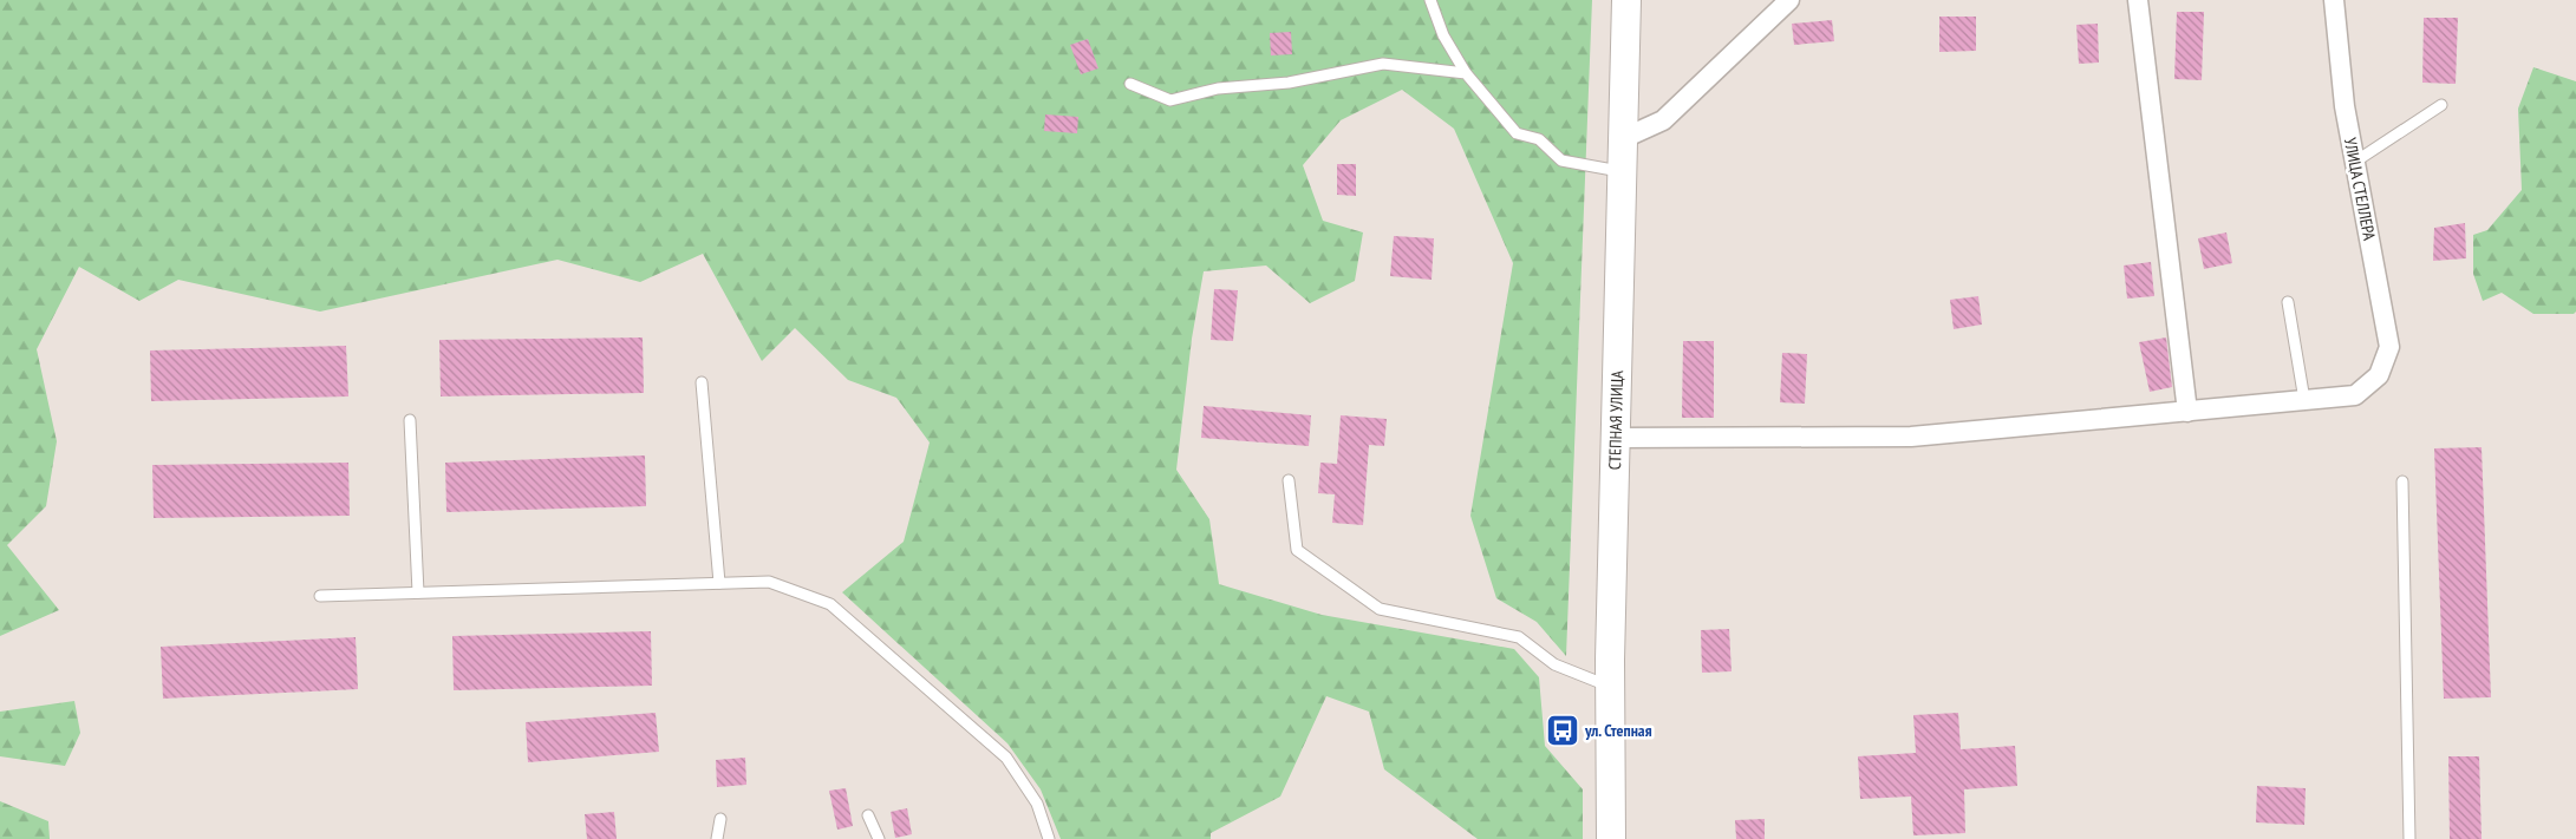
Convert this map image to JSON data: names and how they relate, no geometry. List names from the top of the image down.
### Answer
{
  "streets": {
    "street": ["УЛИЦА СТЕЛЛЕРА", "СТЕПНАЯ УЛИЦА"]
  },
  "places": {
    "bus stop": ["ул. Степная"]
  }
}
